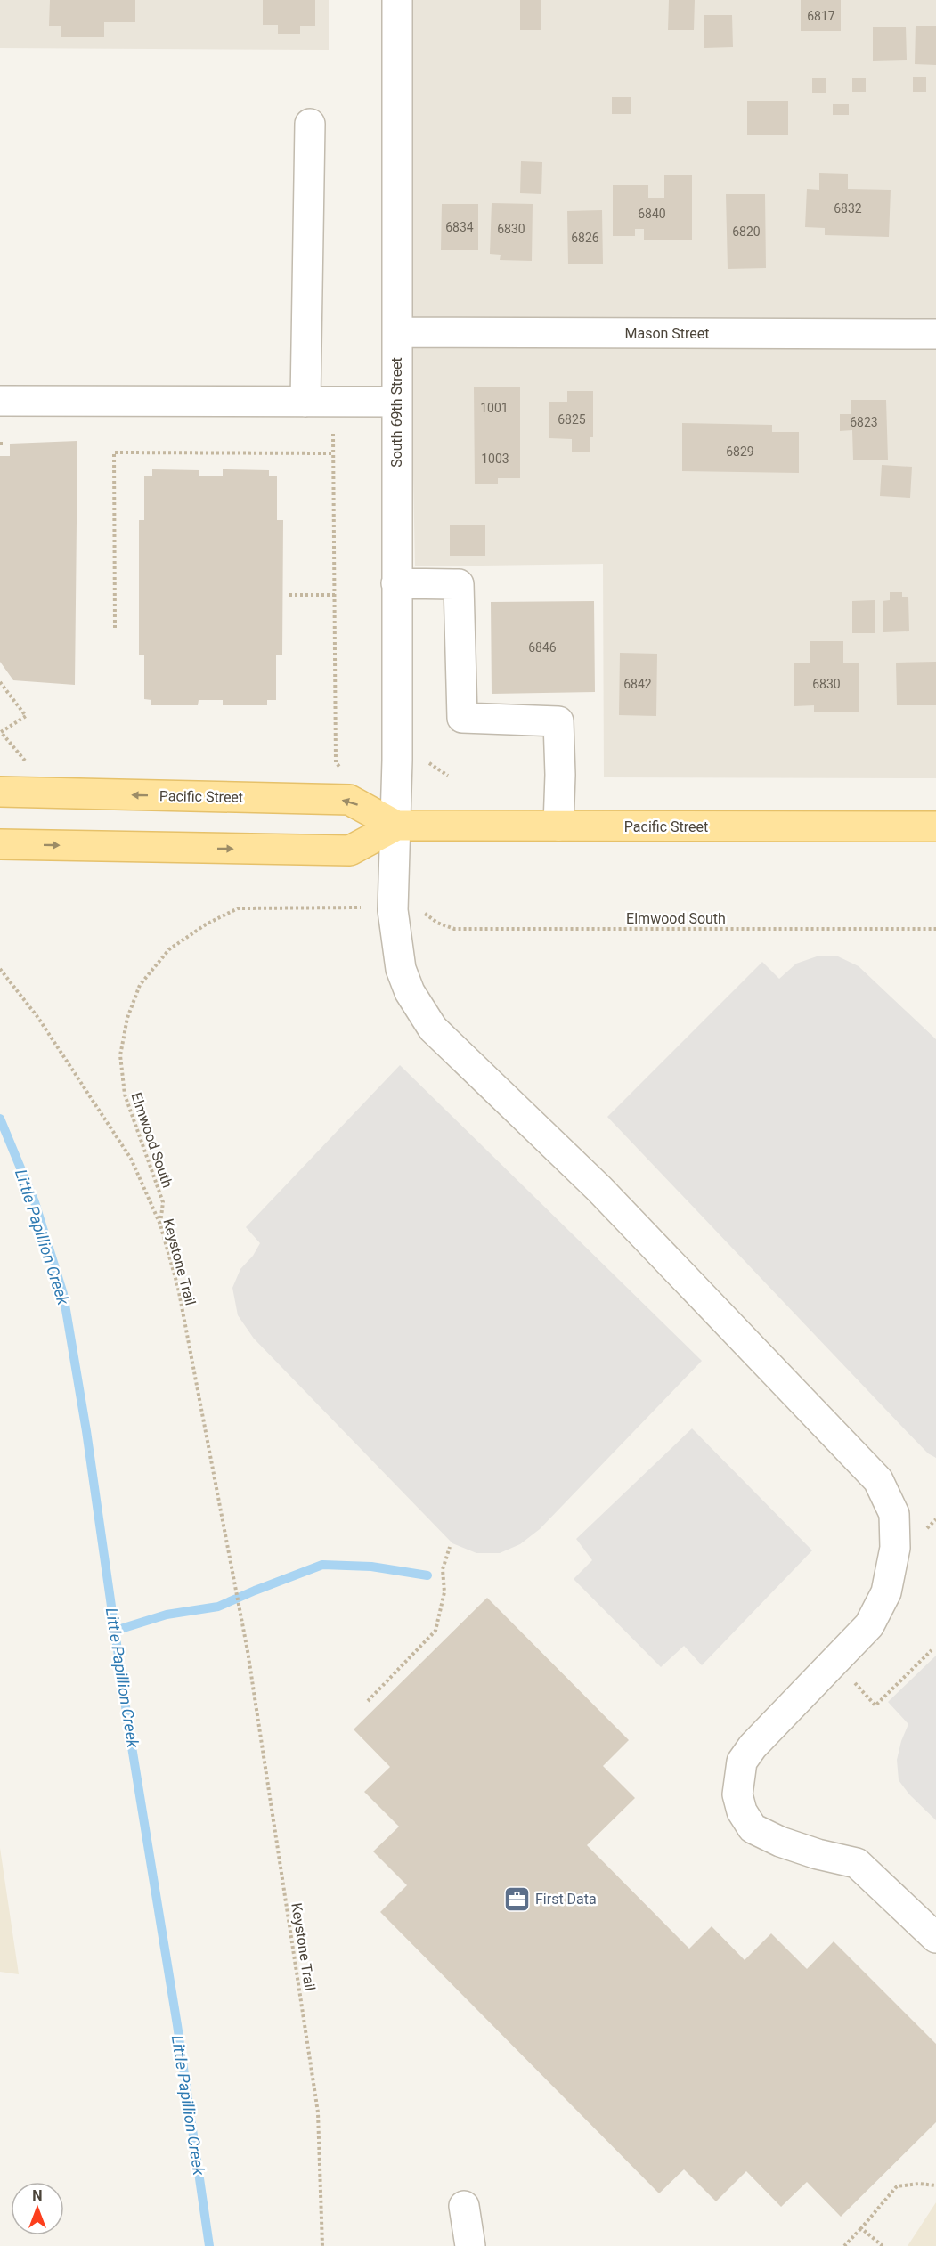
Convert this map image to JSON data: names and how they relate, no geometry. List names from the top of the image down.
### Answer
{
  "streets": {
    "main road": ["Pacific Street"],
    "street": ["Mason Street", "South 69th Street"],
    "path": ["Elmwood South", "Keystone Trail"]
  },
  "crossings": [
    ["Mason Street", "South 69th Street"],
    ["South 69th Street", "Pacific Street"],
    ["Elmwood South", "Keystone Trail"]
  ],
  "water": ["Little Papillion Creek"],
  "places": {
    "office": ["First Data"]
  },
  "house_numbers": [
    "6817",
    "6832",
    "6840",
    "6834",
    "6830",
    "6820",
    "6826",
    "1001",
    "6825",
    "6823",
    "6829",
    "1003",
    "6846",
    "6842",
    "6830"
  ],
  "north": "top"
}
